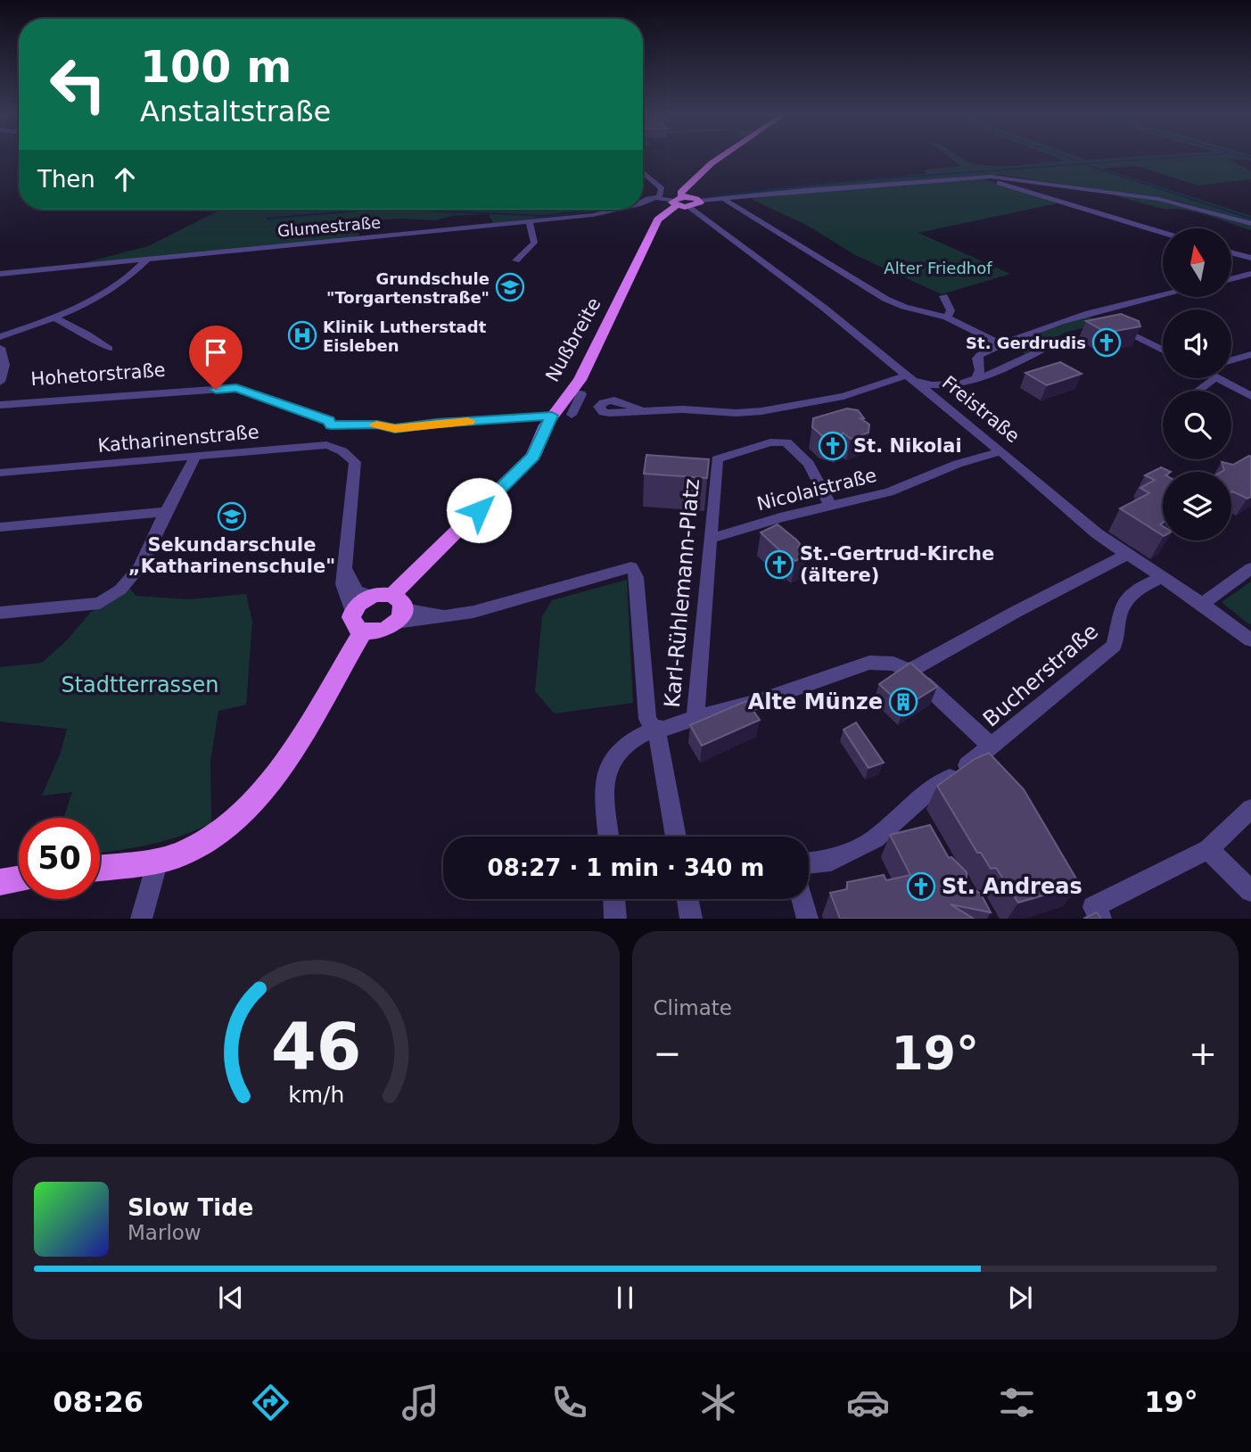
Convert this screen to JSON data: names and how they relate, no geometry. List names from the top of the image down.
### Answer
{
  "streets": {
    "main road": ["Nußbreite"],
    "street": [
      "Glumestraße",
      "Hohetorstraße",
      "Freistraße",
      "Katharinenstraße",
      "Nicolaistraße",
      "Karl-Rühlemann-Platz",
      "Bucherstraße"
    ]
  },
  "crossings": [
    ["Nußbreite", "Hohetorstraße"],
    ["Nußbreite", "Freistraße"],
    ["Nußbreite", "Karl-Rühlemann-Platz"],
    ["Freistraße", "Nicolaistraße"],
    ["Freistraße", "Bucherstraße"],
    ["Nicolaistraße", "Karl-Rühlemann-Platz"]
  ],
  "parks": ["Alter Friedhof", "Stadtterrassen"],
  "places": {
    "school or university": ["Grundschule \"Torgartenstraße\"", "Sekundarschule „Katharinenschule\""],
    "hospital": ["Klinik Lutherstadt Eisleben"],
    "church": [
      "St. Gerdrudis",
      "St. Nikolai",
      "St.-Gertrud-Kirche (ältere)",
      "St. Andreas"
    ],
    "building": ["Alte Münze"]
  },
  "north": "top",
  "page": {
    "turn": ["100 m", "Anstaltstraße"],
    "then": "Then",
    "limit": "50",
    "trip": "08:27 · 1 min · 340 m",
    "tile": "Climate",
    "heat": ["−", "19°", "+"],
    "song": ["Slow Tide", "Marlow"],
    "tabs": ["08:26", "19°"],
    "gauge": ["46", "km/h"]
  }
}
